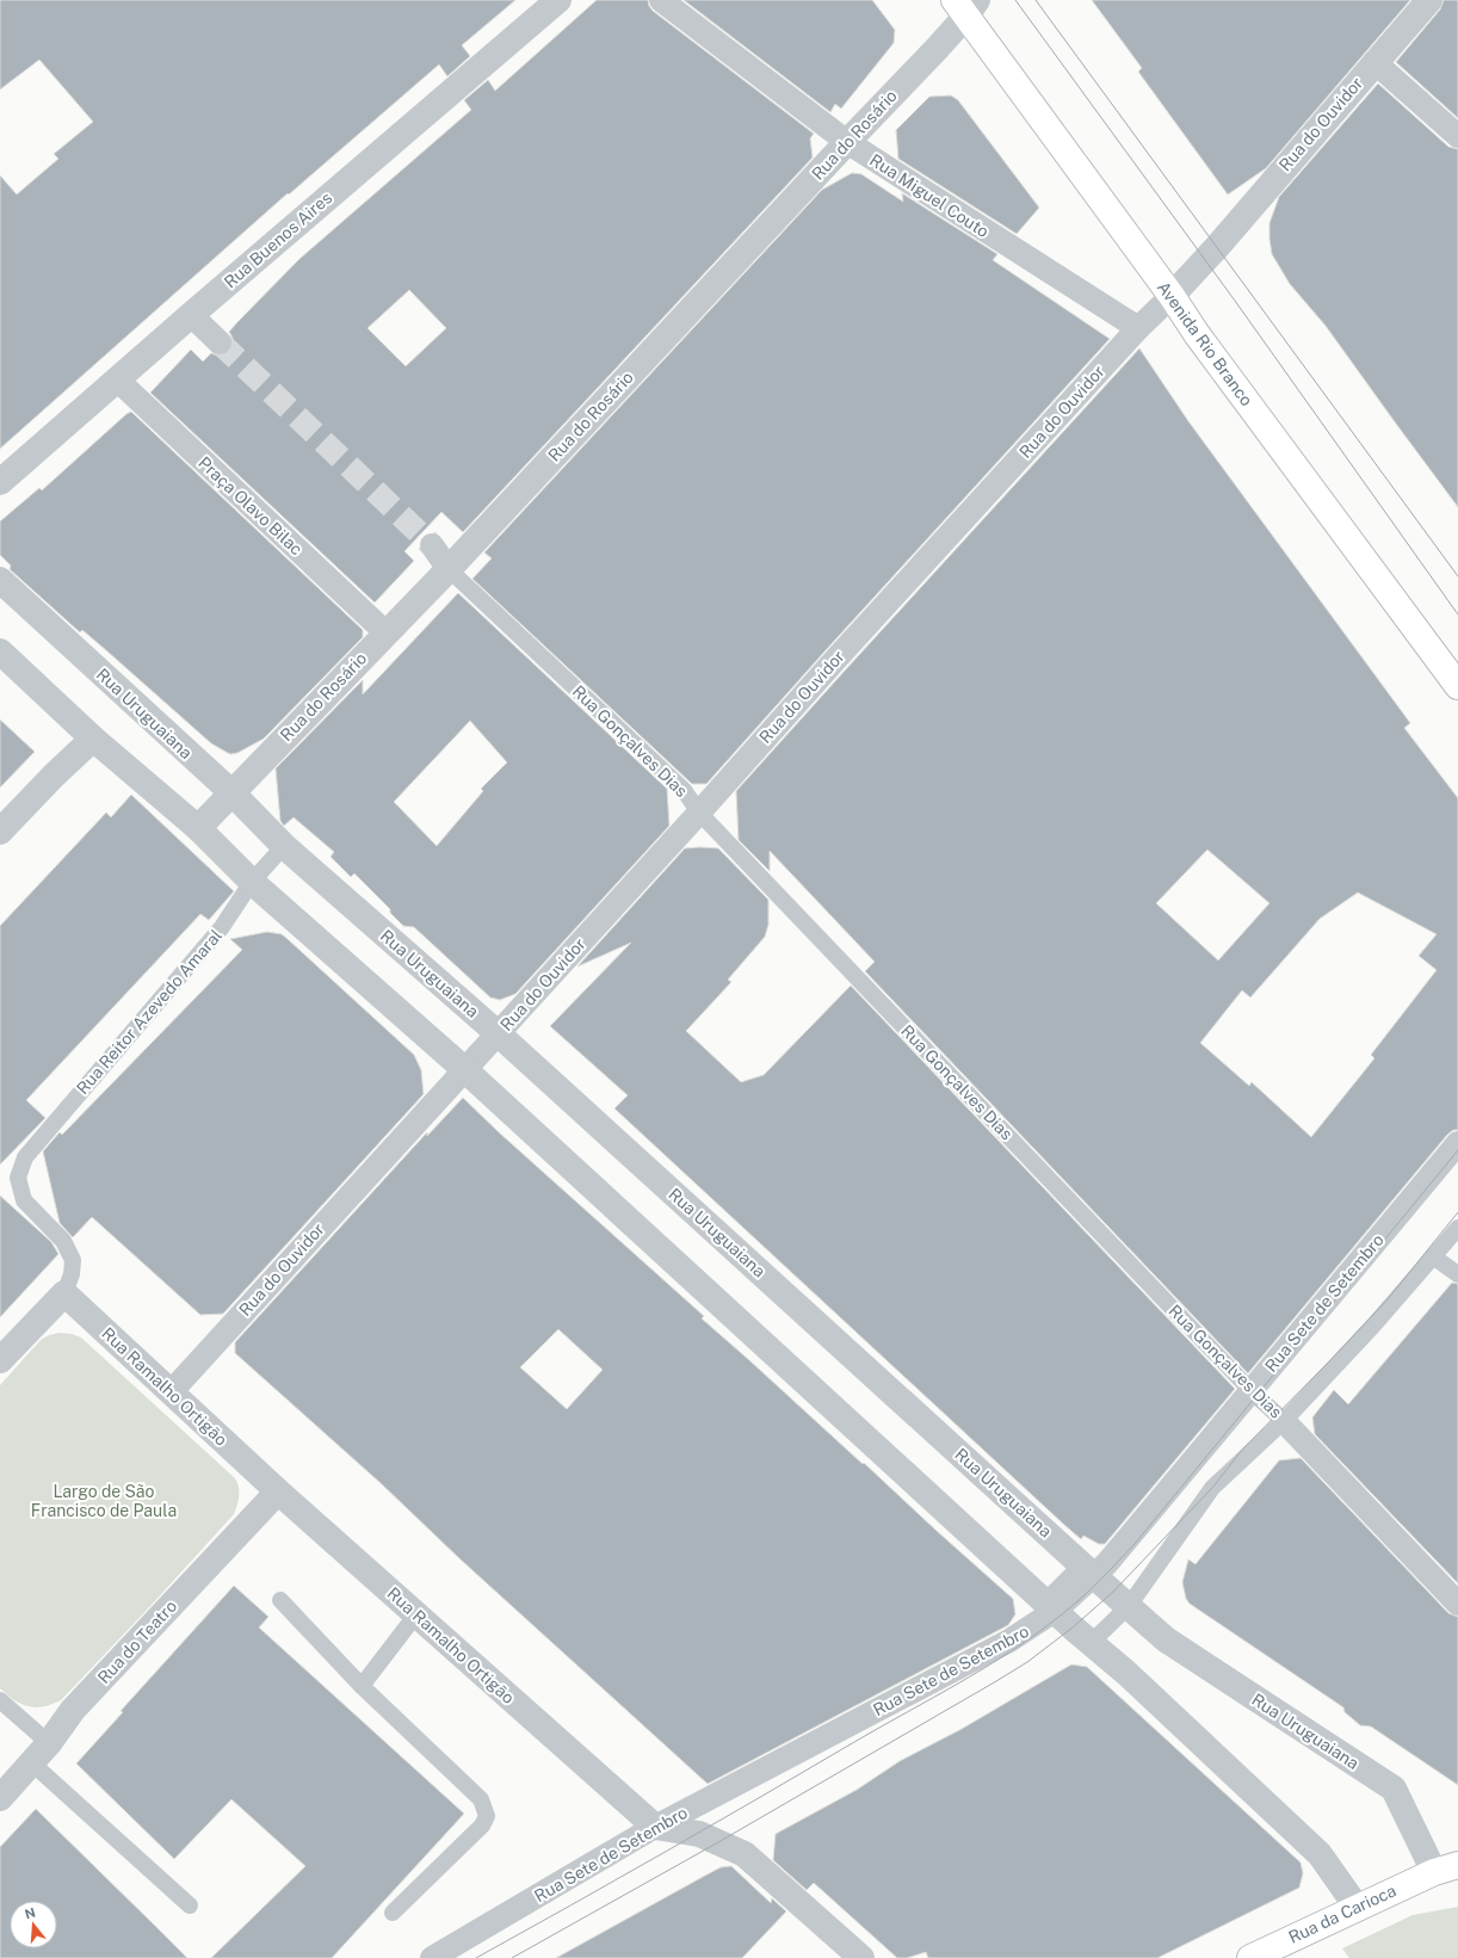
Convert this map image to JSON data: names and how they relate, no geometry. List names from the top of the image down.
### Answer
{
  "streets": {
    "main road": ["Avenida Rio Branco", "Rua da Carioca"],
    "street": [
      "Rua do Ouvidor",
      "Rua do Rosário",
      "Rua Miguel Couto",
      "Rua Buenos Aires",
      "Praça Olavo Bilac",
      "Rua Uruguaiana",
      "Rua Gonçalves Dias",
      "Rua Sete de Setembro",
      "Rua Ramalho Ortigão",
      "Rua do Teatro"
    ],
    "lane": ["Rua Reitor Azevedo Amaral"]
  },
  "crossings": [
    ["Rua do Ouvidor", "Rua Miguel Couto"],
    ["Rua do Ouvidor", "Avenida Rio Branco"],
    ["Rua do Ouvidor", "Rua Uruguaiana"],
    ["Rua do Ouvidor", "Rua Gonçalves Dias"],
    ["Rua do Ouvidor", "Rua Ramalho Ortigão"],
    ["Rua do Rosário", "Rua Miguel Couto"],
    ["Rua do Rosário", "Avenida Rio Branco"],
    ["Rua do Rosário", "Praça Olavo Bilac"],
    ["Rua do Rosário", "Rua Uruguaiana"],
    ["Rua do Rosário", "Rua Gonçalves Dias"],
    ["Rua Buenos Aires", "Praça Olavo Bilac"],
    ["Rua Uruguaiana", "Rua Reitor Azevedo Amaral"],
    ["Rua Uruguaiana", "Rua Sete de Setembro"],
    ["Rua Uruguaiana", "Rua da Carioca"],
    ["Rua Gonçalves Dias", "Rua Sete de Setembro"],
    ["Rua Reitor Azevedo Amaral", "Rua Ramalho Ortigão"],
    ["Rua Sete de Setembro", "Rua Ramalho Ortigão"],
    ["Rua Ramalho Ortigão", "Rua do Teatro"]
  ],
  "parks": ["Largo de São Francisco de Paula"],
  "north": "top"
}
